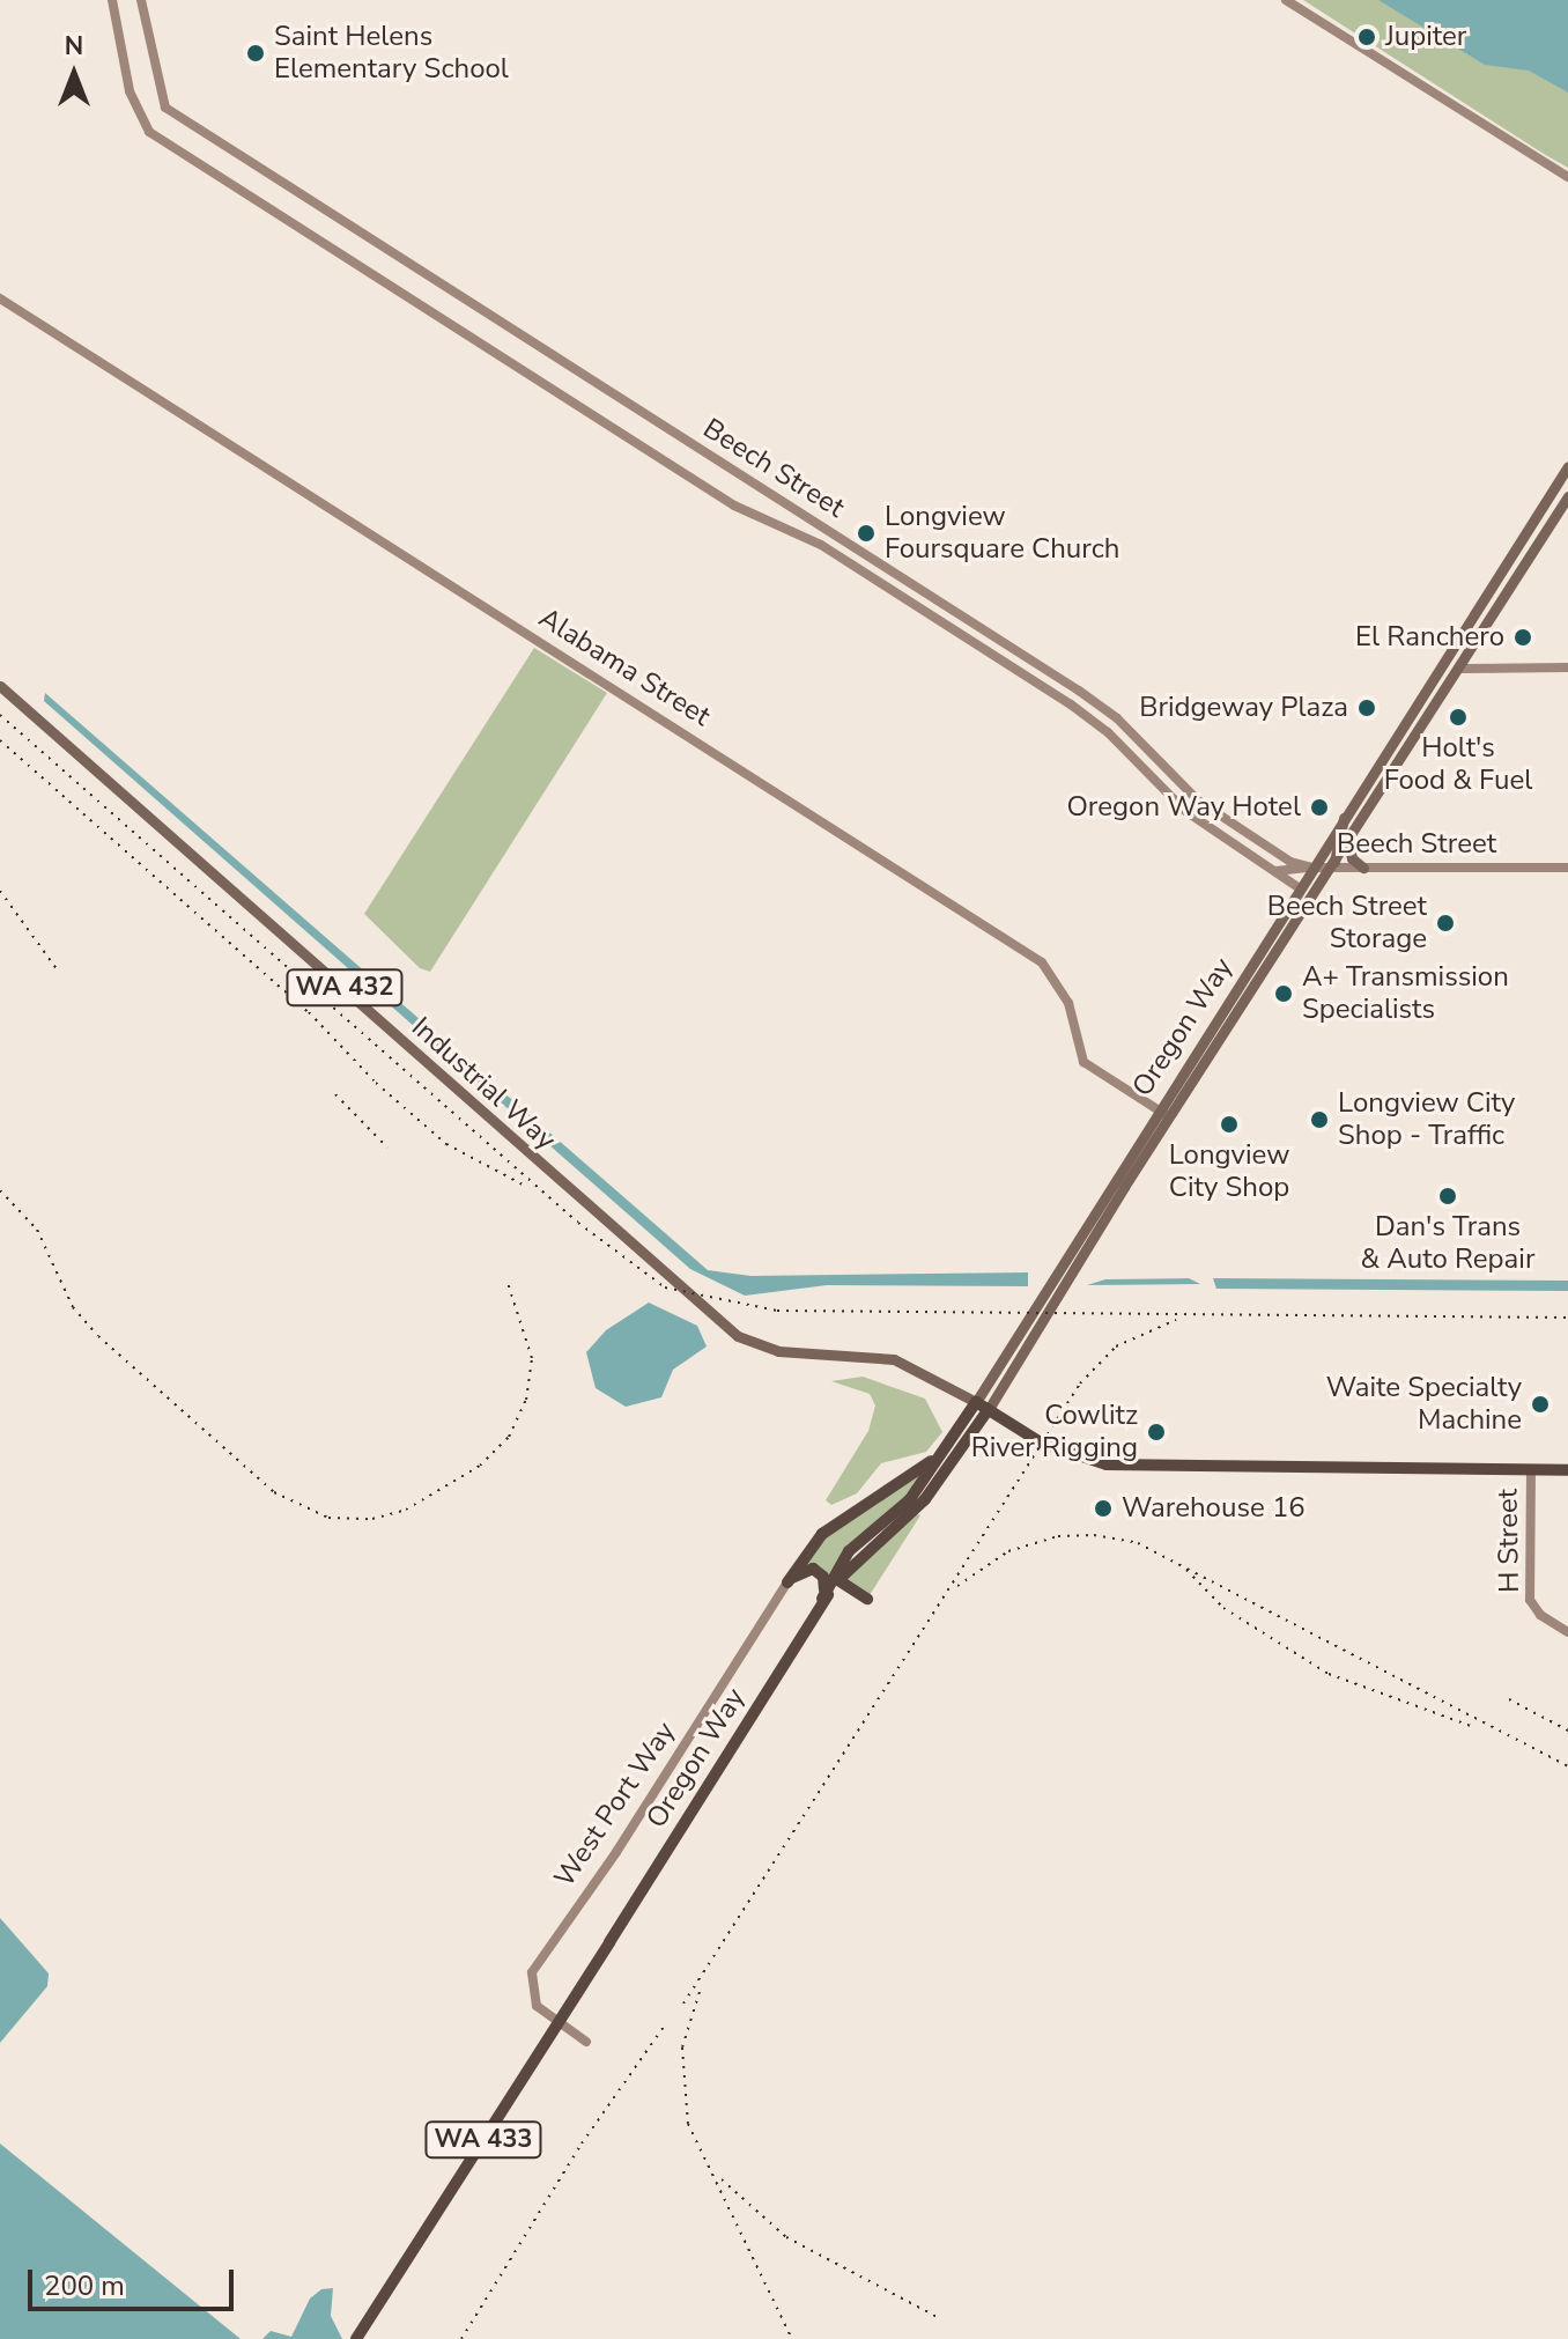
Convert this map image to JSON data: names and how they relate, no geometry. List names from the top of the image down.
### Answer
{
  "streets": {
    "highway": [
      "WA 432",
      "Oregon Way",
      "Industrial Way",
      "WA 433"
    ],
    "street": [
      "Beech Street",
      "Alabama Street",
      "H Street",
      "West Port Way"
    ]
  },
  "crossings": [
    ["Beech Street", "Oregon Way"],
    ["Alabama Street", "Oregon Way"],
    ["WA 432", "Oregon Way"],
    ["WA 432", "Industrial Way"],
    ["WA 432", "H Street"],
    ["Oregon Way", "Industrial Way"]
  ],
  "places": [
    "Jupiter",
    "Saint Helens Elementary School",
    "Longview Foursquare Church",
    "El Ranchero",
    "Bridgeway Plaza",
    "Holt's Food & Fuel",
    "Oregon Way Hotel",
    "Beech Street Storage",
    "A+ Transmission Specialists",
    "Longview City Shop - Traffic",
    "Longview City Shop",
    "Dan's Trans & Auto Repair",
    "Waite Specialty Machine",
    "Cowlitz River Rigging",
    "Warehouse 16"
  ],
  "scale_bar": "200 m",
  "north": "top"
}
